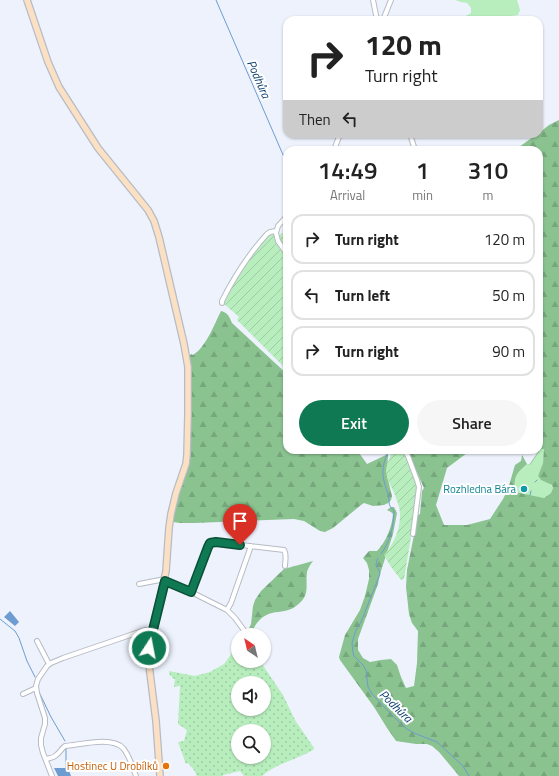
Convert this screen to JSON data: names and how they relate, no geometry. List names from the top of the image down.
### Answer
{
  "water": ["Podhůra"],
  "places": ["Rozhledna Bára", "Hostinec U Drobílků"],
  "north": "top left",
  "page": {
    "turn": ["120 m", "Turn right"],
    "then": "Then",
    "eta": [
      "14:49",
      "Arrival",
      "1",
      "min",
      "310",
      "m"
    ],
    "list": [
      {
        "name": "Turn right",
        "value": "120 m"
      },
      {
        "name": "Turn left",
        "value": "50 m"
      },
      {
        "name": "Turn right",
        "value": "90 m"
      }
    ],
    "buttons": ["Exit", "Share"]
  }
}
